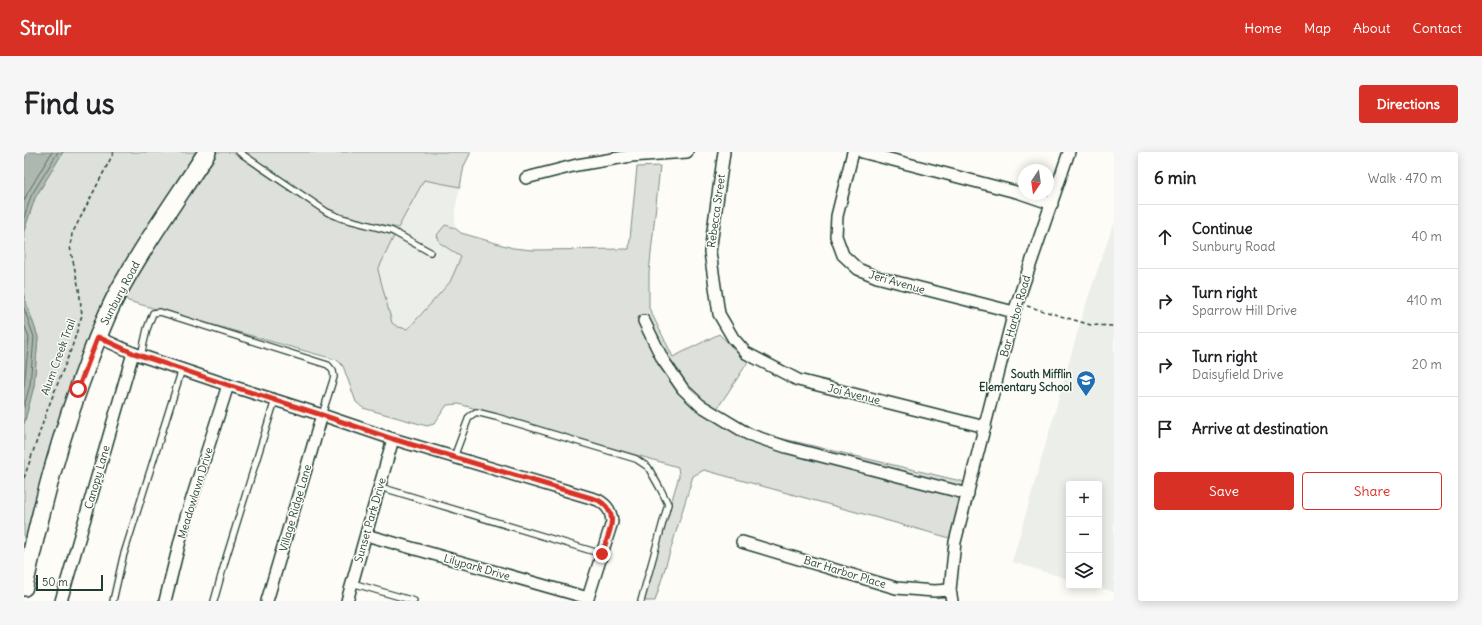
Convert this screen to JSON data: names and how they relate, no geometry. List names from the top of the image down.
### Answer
{
  "streets": {
    "main road": ["Sunbury Road"],
    "street": [
      "Rebecca Street",
      "Jeri Avenue",
      "Bar Harbor Road",
      "Joi Avenue",
      "Canopy Lane",
      "Meadowlawn Drive",
      "Village Ridge Lane",
      "Sunset Park Drive",
      "Lilypark Drive",
      "Bar Harbor Place"
    ],
    "path": ["Alum Creek Trail"]
  },
  "crossings": [
    ["Rebecca Street", "Joi Avenue"],
    ["Jeri Avenue", "Bar Harbor Road"],
    ["Bar Harbor Road", "Joi Avenue"],
    ["Bar Harbor Road", "Bar Harbor Place"],
    ["Sunset Park Drive", "Lilypark Drive"]
  ],
  "places": {
    "school or university": ["South Mifflin Elementary School"]
  },
  "scale_bar": "50 m",
  "north": "bottom",
  "page": {
    "header": "Strollr",
    "nav": [
      "Home",
      "Map",
      "About",
      "Contact"
    ],
    "buttons": [
      "Directions",
      ["Save", "Share"]
    ],
    "title": "Find us",
    "heading": ["6 min", "Walk · 470 m"],
    "list": [
      ["Continue", "Sunbury Road", "40 m"],
      ["Turn right", "Sparrow Hill Drive", "410 m"],
      ["Turn right", "Daisyfield Drive", "20 m"],
      "Arrive at destination"
    ],
    "map_buttons": ["+", "−"],
    "scale": "50 m"
  }
}
